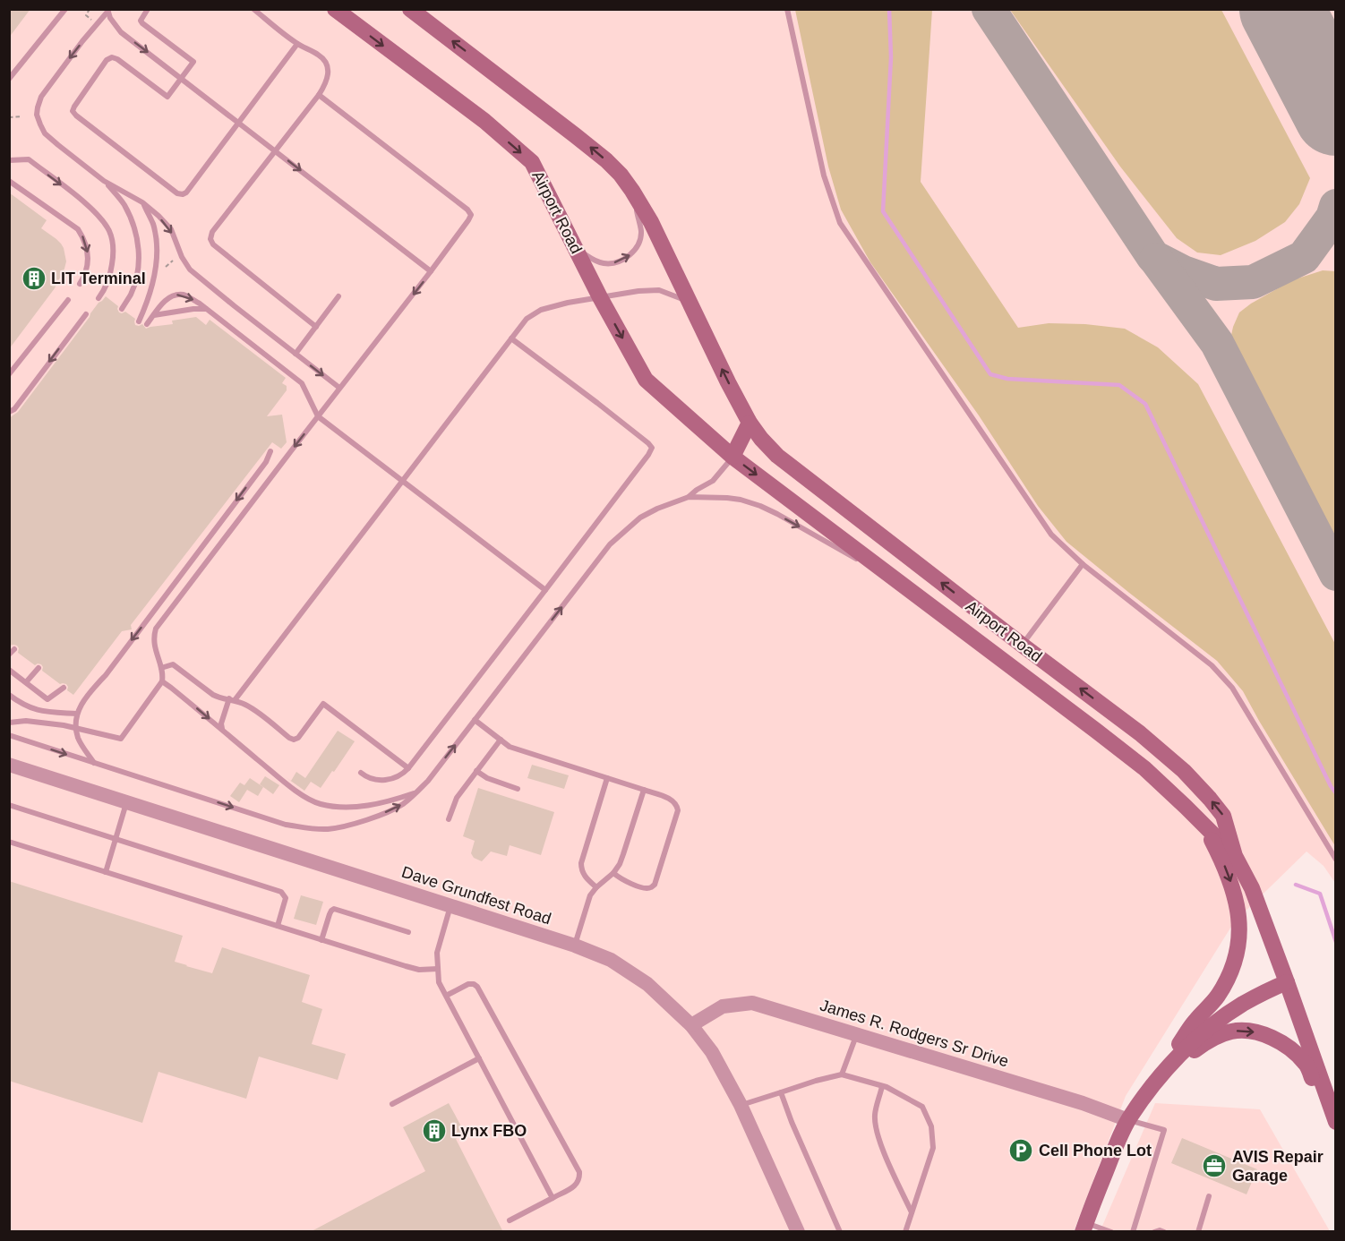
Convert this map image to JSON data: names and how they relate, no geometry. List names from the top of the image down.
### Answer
{
  "streets": {
    "main road": ["Airport Road"],
    "street": ["Dave Grundfest Road", "James R. Rodgers Sr Drive"]
  },
  "crossings": [
    ["Dave Grundfest Road", "James R. Rodgers Sr Drive"]
  ],
  "places": {
    "building": ["LIT Terminal", "Lynx FBO"],
    "parking": ["Cell Phone Lot"],
    "office": ["AVIS Repair Garage"]
  }
}
